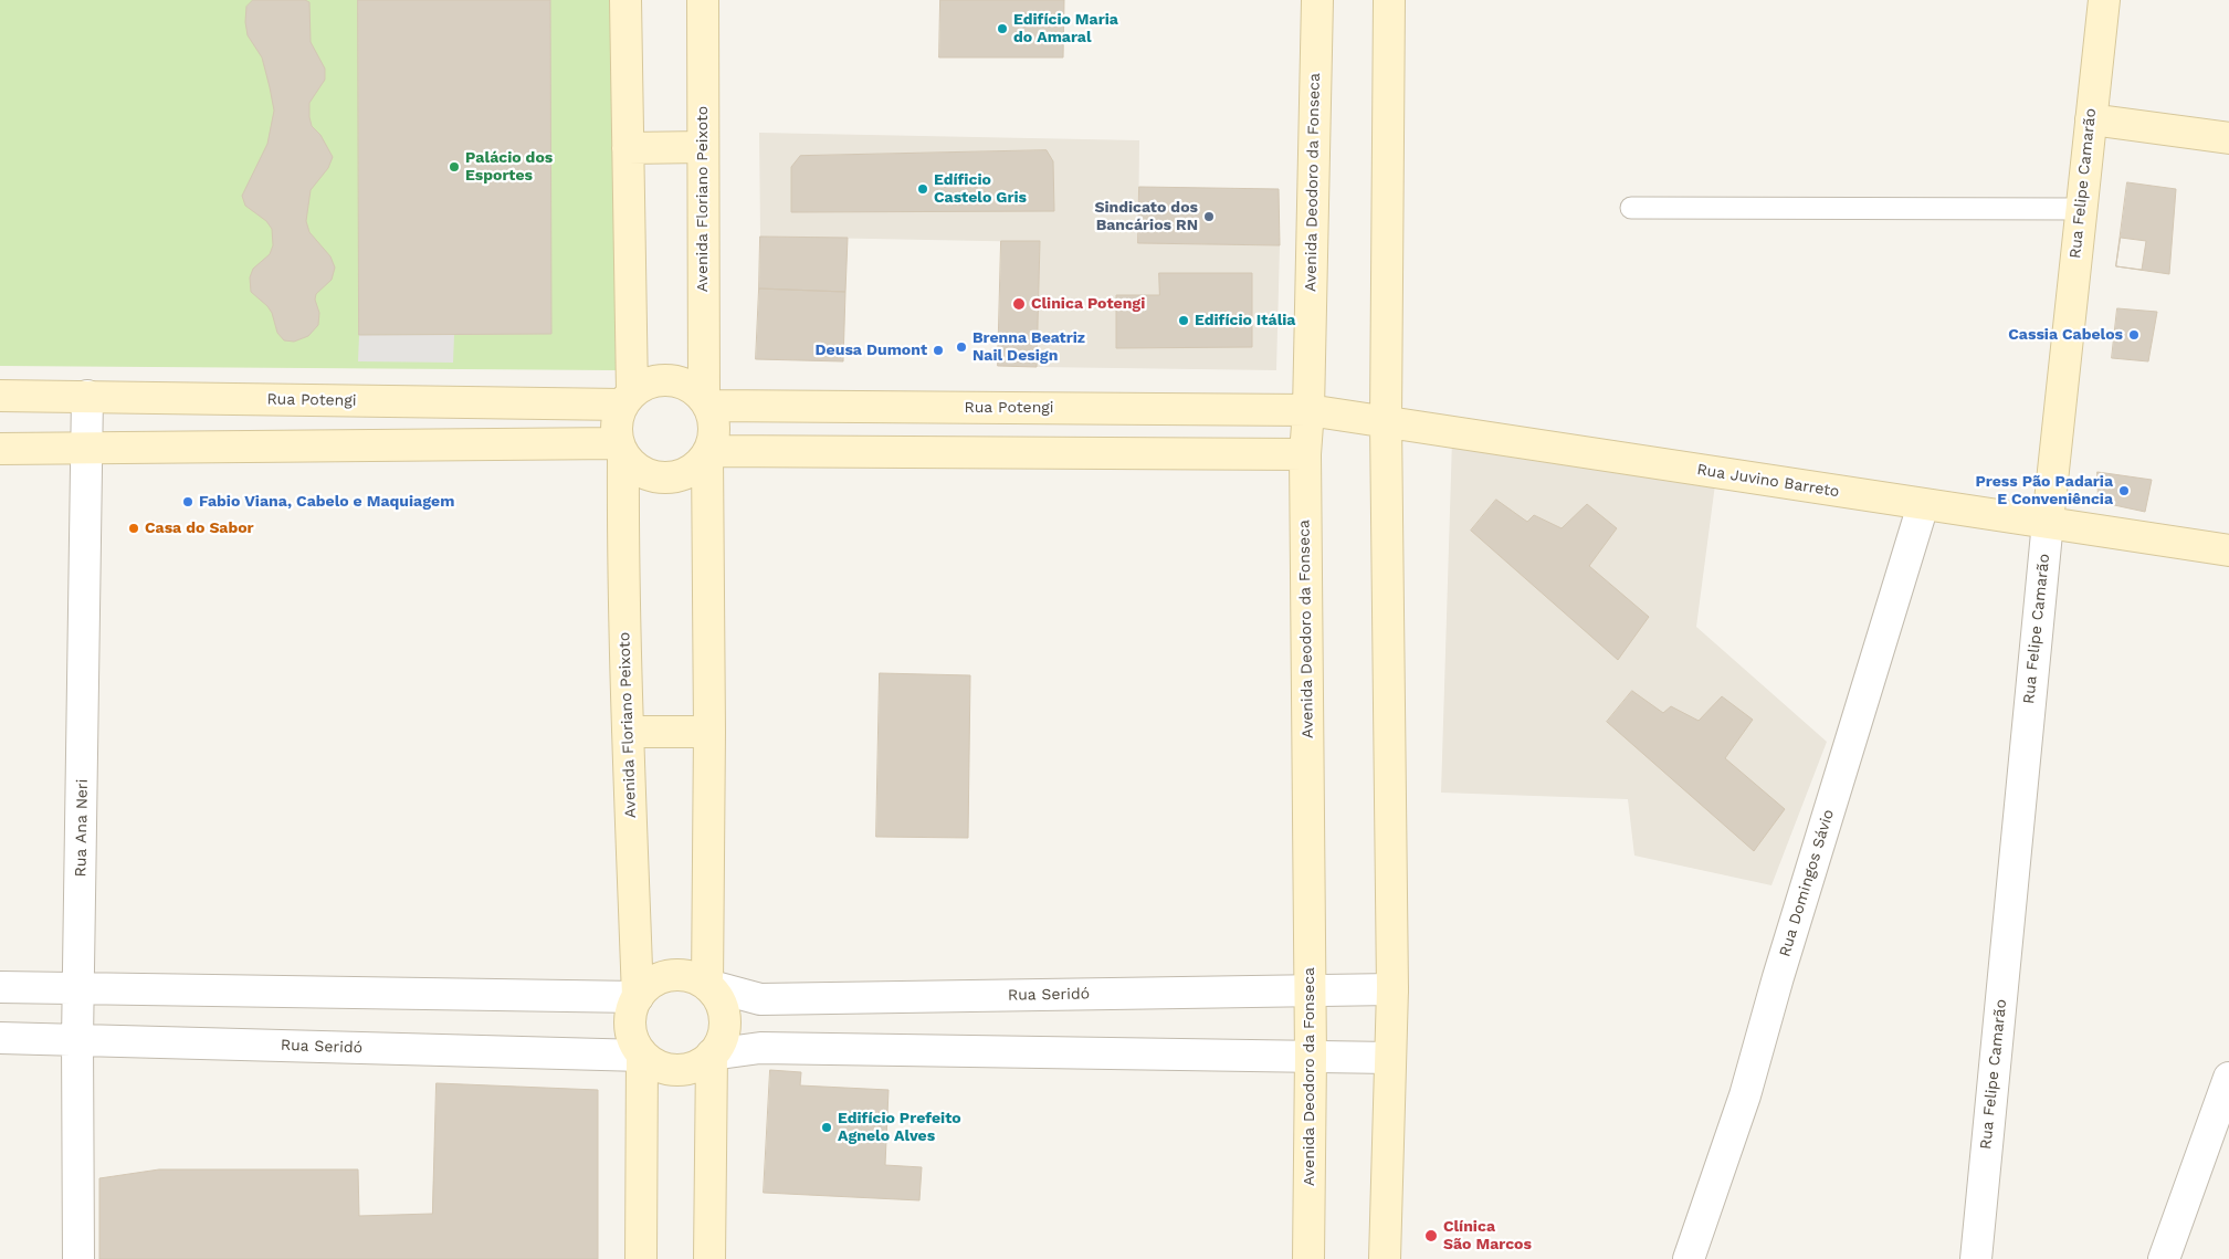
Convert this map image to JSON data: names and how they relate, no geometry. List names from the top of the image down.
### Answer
{
  "streets": {
    "main road": [
      "Avenida Deodoro da Fonseca",
      "Rua Felipe Camarão",
      "Avenida Floriano Peixoto",
      "Rua Potengi",
      "Rua Juvino Barreto"
    ],
    "street": ["Rua Ana Neri", "Rua Domingos Sávio", "Rua Seridó"]
  },
  "crossings": [
    ["Avenida Deodoro da Fonseca", "Rua Potengi"],
    ["Avenida Deodoro da Fonseca", "Rua Juvino Barreto"],
    ["Avenida Deodoro da Fonseca", "Rua Seridó"],
    ["Rua Felipe Camarão", "Rua Juvino Barreto"],
    ["Avenida Floriano Peixoto", "Rua Potengi"],
    ["Avenida Floriano Peixoto", "Rua Seridó"],
    ["Rua Potengi", "Rua Juvino Barreto"],
    ["Rua Potengi", "Rua Ana Neri"],
    ["Rua Juvino Barreto", "Rua Domingos Sávio"],
    ["Rua Ana Neri", "Rua Seridó"]
  ],
  "places": [
    "Edifício Maria do Amaral",
    "Palácio dos Esportes",
    "Edíficio Castelo Gris",
    "Sindicato dos Bancários RN",
    "Clinica Potengi",
    "Edifício Itália",
    "Cassia Cabelos",
    "Brenna Beatriz Nail Design",
    "Deusa Dumont",
    "Press Pão Padaria E Conveniência",
    "Fabio Viana, Cabelo e Maquiagem",
    "Casa do Sabor",
    "Edifício Prefeito Agnelo Alves",
    "Clínica São Marcos"
  ]
}
